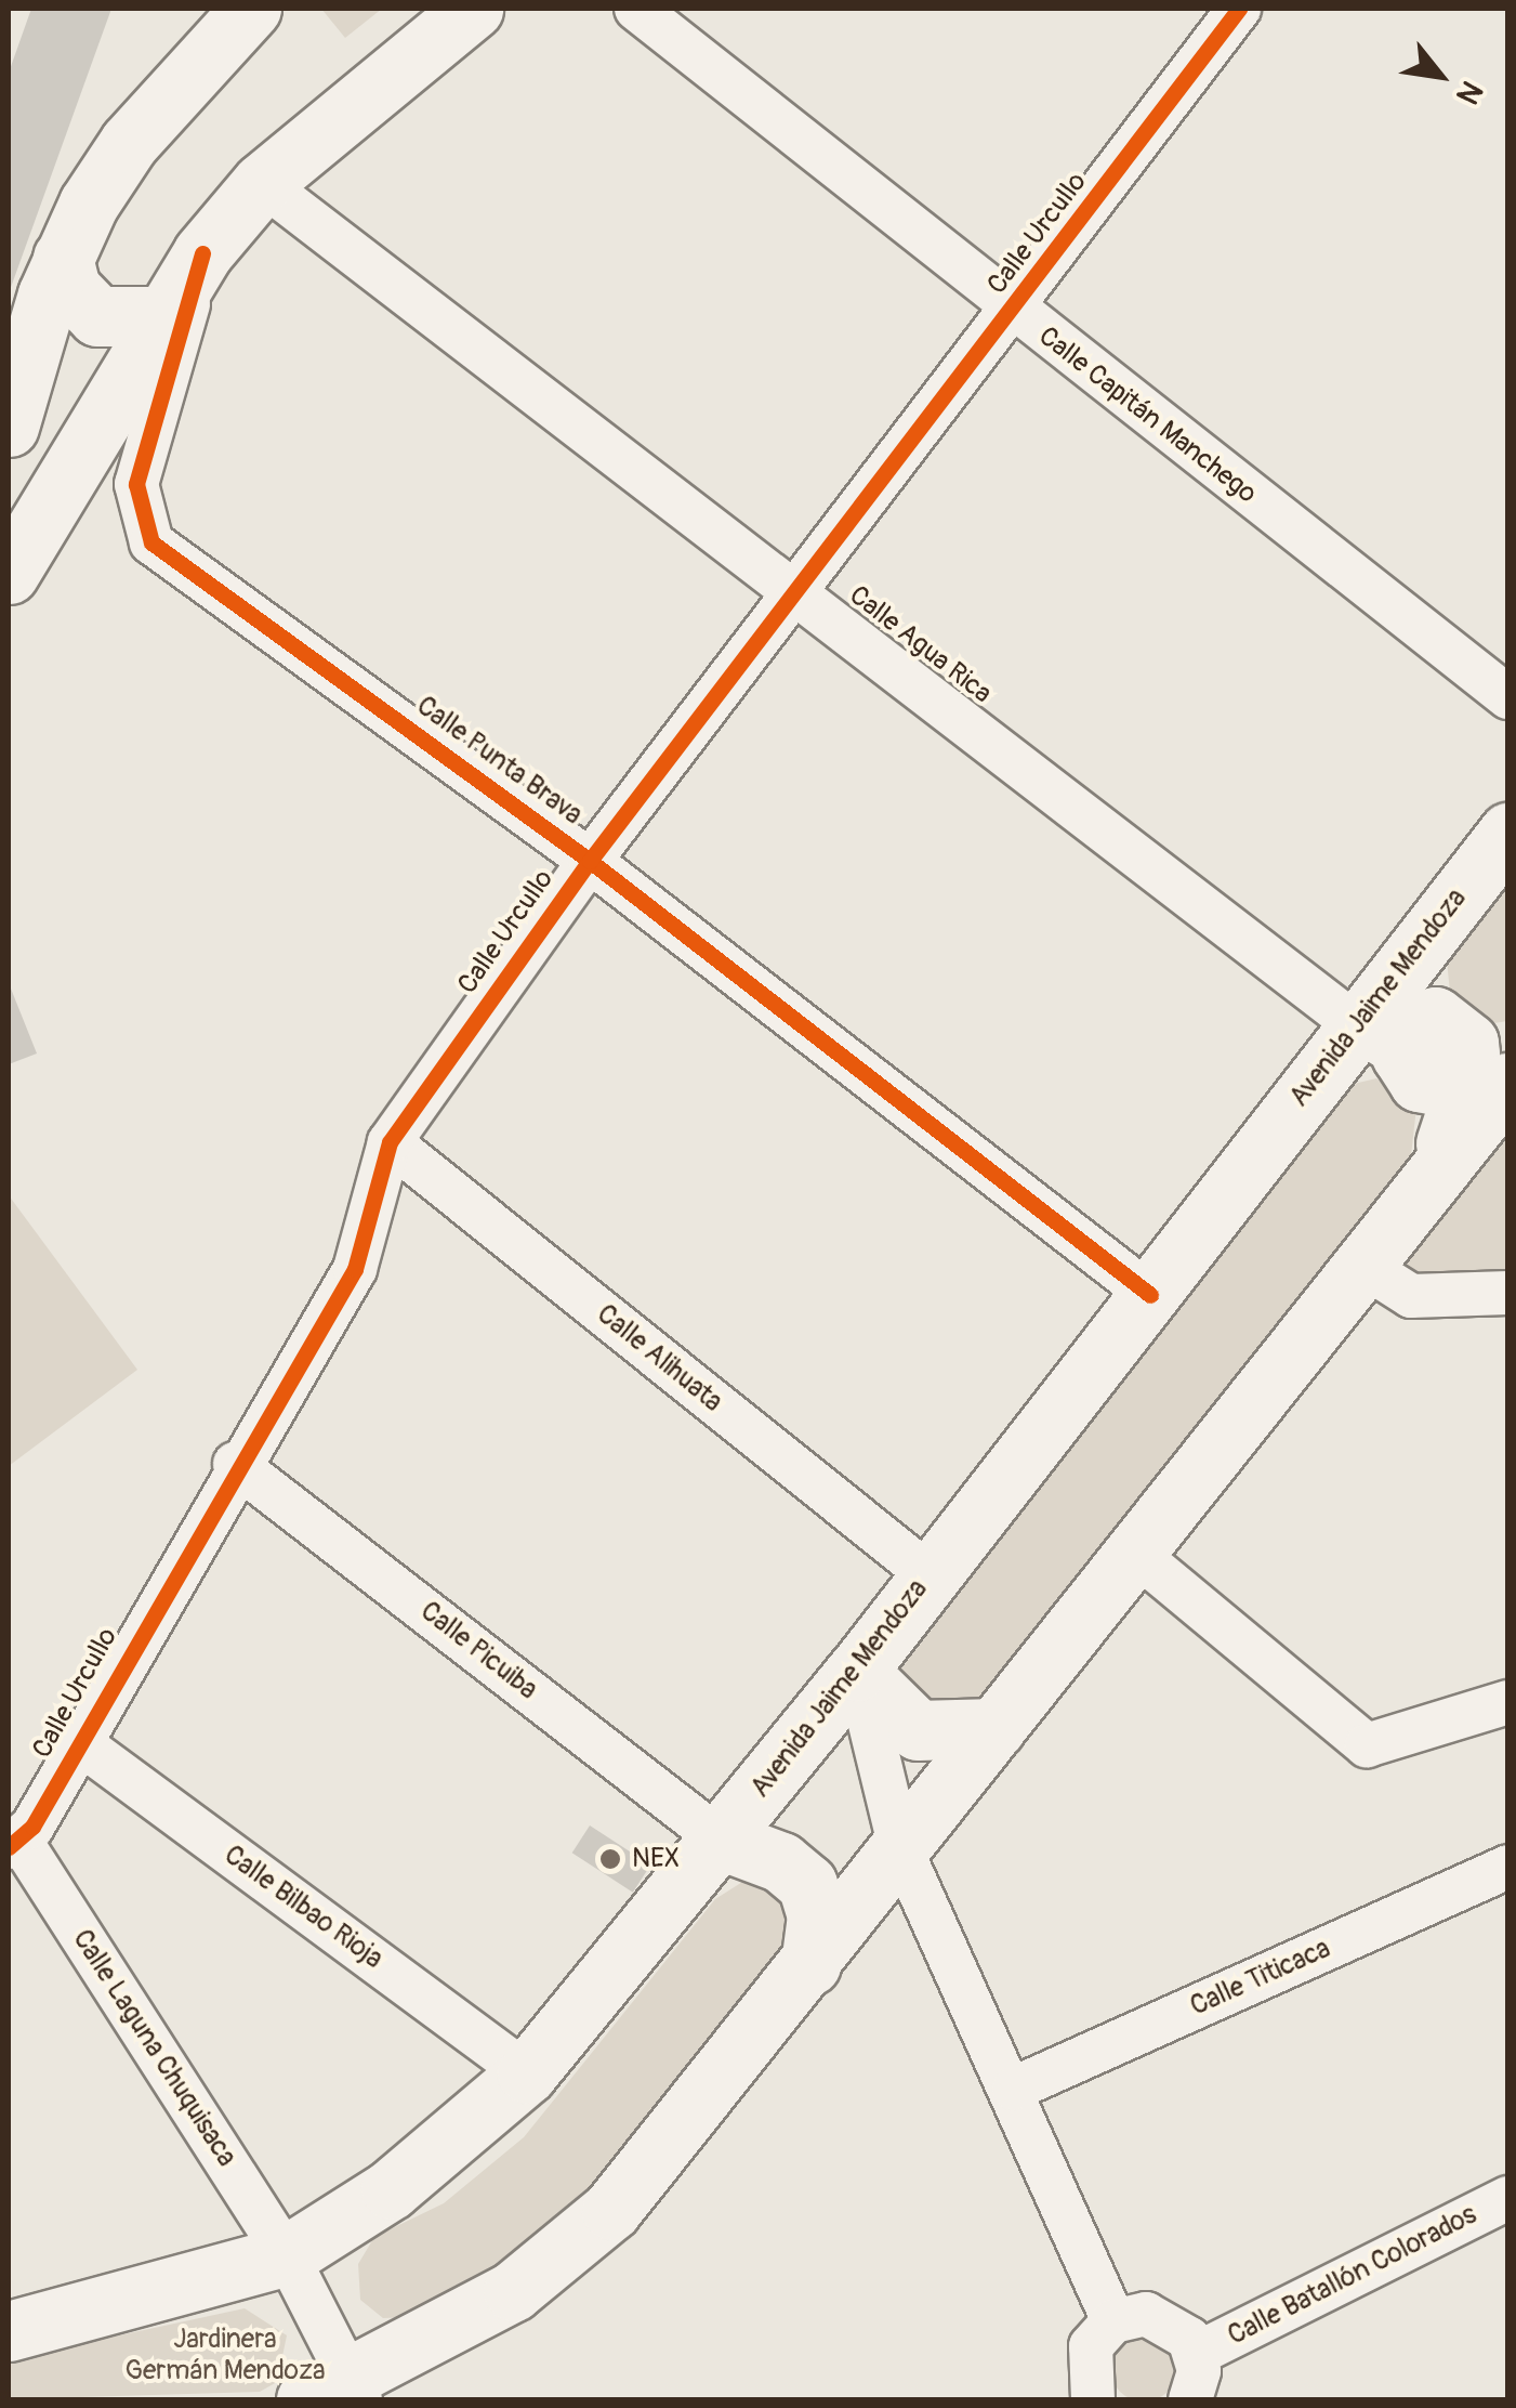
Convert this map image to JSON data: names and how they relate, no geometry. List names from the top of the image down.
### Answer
{
  "streets": {
    "main road": ["Avenida Jaime Mendoza"],
    "street": [
      "Calle Urcullo",
      "Calle Capitán Manchego",
      "Calle Agua Rica",
      "Calle Punta Brava",
      "Calle Alihuata",
      "Calle Picuiba",
      "Calle Bilbao Rioja",
      "Calle Titicaca",
      "Calle Laguna Chuquisaca",
      "Calle Batallón Colorados"
    ]
  },
  "crossings": [
    ["Calle Urcullo", "Calle Capitán Manchego"],
    ["Calle Urcullo", "Calle Agua Rica"],
    ["Calle Urcullo", "Calle Punta Brava"],
    ["Calle Urcullo", "Calle Alihuata"],
    ["Calle Urcullo", "Calle Picuiba"],
    ["Calle Urcullo", "Calle Bilbao Rioja"],
    ["Calle Urcullo", "Calle Laguna Chuquisaca"],
    ["Calle Agua Rica", "Avenida Jaime Mendoza"],
    ["Calle Punta Brava", "Avenida Jaime Mendoza"],
    ["Avenida Jaime Mendoza", "Calle Alihuata"],
    ["Avenida Jaime Mendoza", "Calle Picuiba"],
    ["Avenida Jaime Mendoza", "Calle Bilbao Rioja"],
    ["Avenida Jaime Mendoza", "Calle Laguna Chuquisaca"]
  ],
  "parks": ["Jardinera Germán Mendoza"],
  "places": ["NEX"],
  "north": "bottom right"
}
